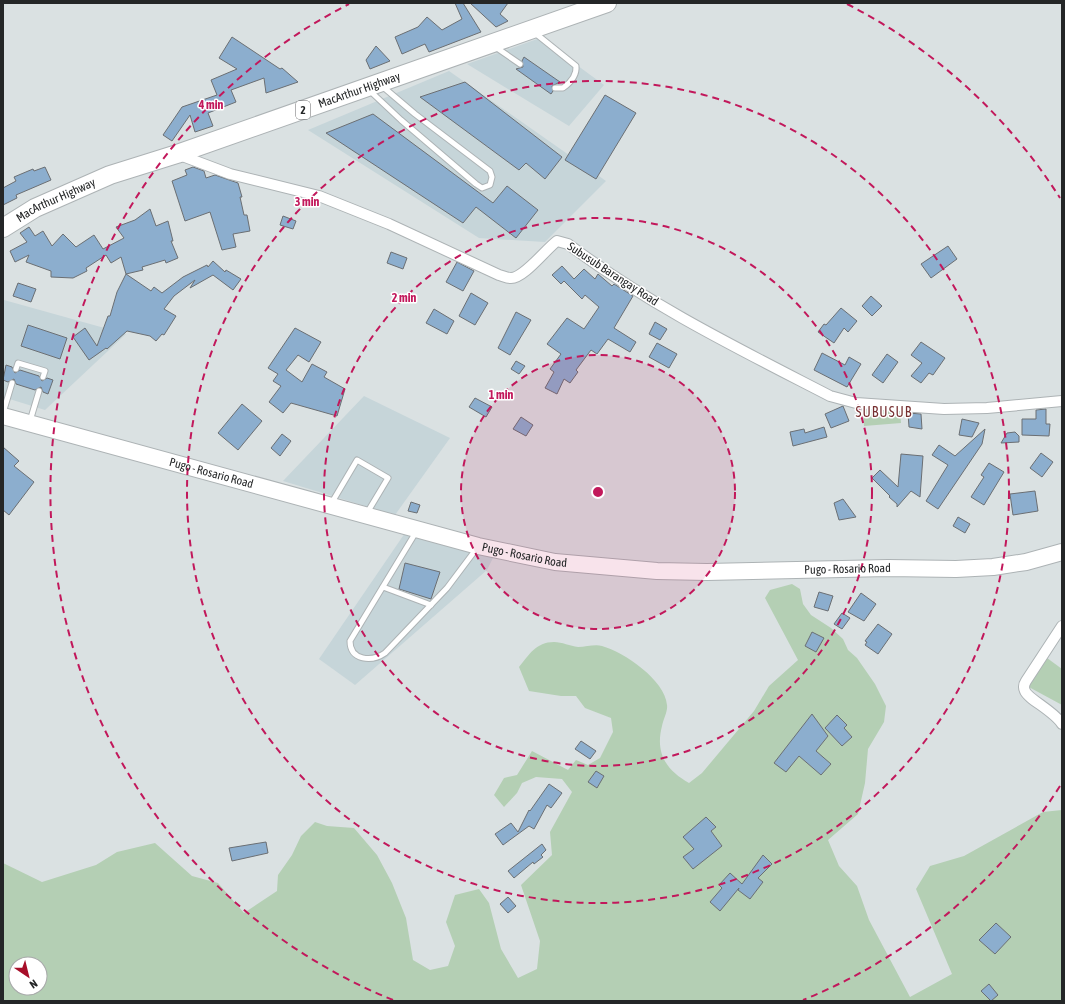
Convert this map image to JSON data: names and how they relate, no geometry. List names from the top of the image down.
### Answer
{
  "streets": {
    "highway": ["MacArthur Highway", "2"],
    "main road": ["Pugo - Rosario Road"],
    "street": ["Subusub Barangay Road"]
  },
  "crossings": [
    ["MacArthur Highway", "Subusub Barangay Road"]
  ],
  "districts": ["SUBUSUB"],
  "north": "bottom right",
  "rings": [
    "4 min",
    "3 min",
    "2 min",
    "1 min"
  ]
}
